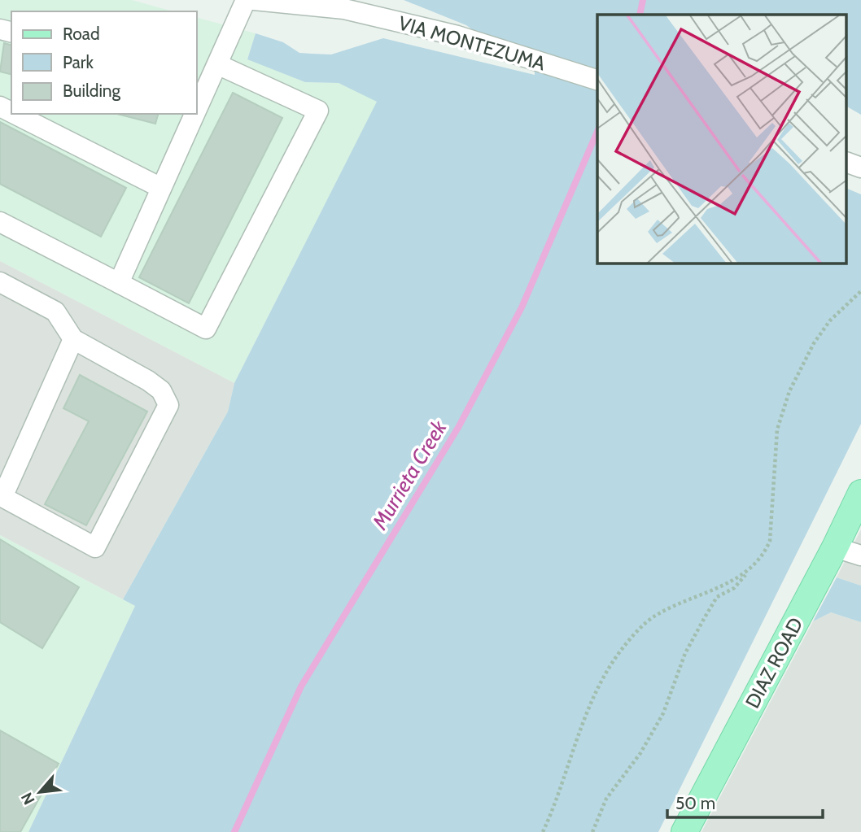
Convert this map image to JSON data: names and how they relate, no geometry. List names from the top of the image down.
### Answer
{
  "streets": {
    "main road": ["DIAZ ROAD"],
    "street": ["VIA MONTEZUMA"]
  },
  "water": ["Murrieta Creek"],
  "legend": ["Road", "Park", "Building"],
  "scale_bar": "50 m",
  "north": "bottom left"
}
